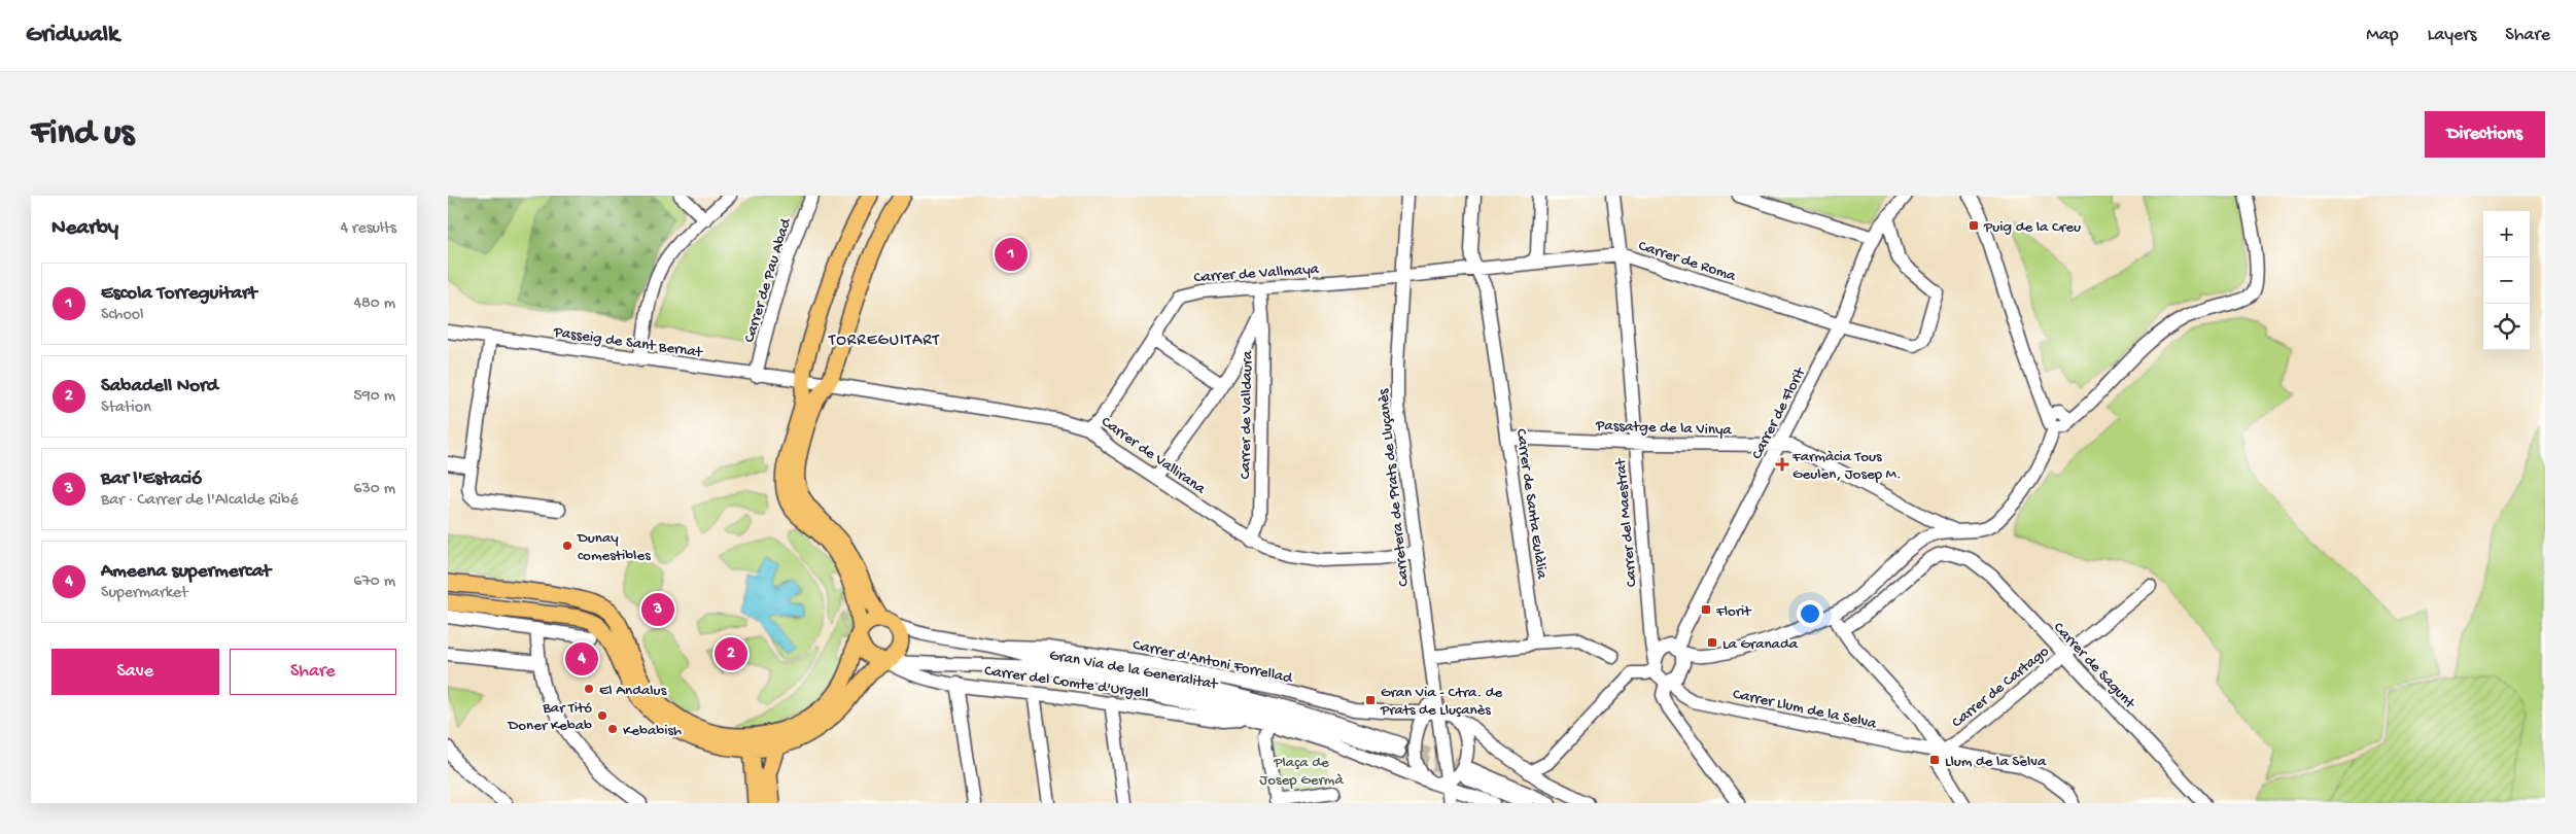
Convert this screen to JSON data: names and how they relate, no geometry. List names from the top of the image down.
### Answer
{
  "streets": {
    "street": [
      "Carrer de Roma",
      "Carrer de Vallmaya",
      "Carrer de Pau Abad",
      "Passeig de Sant Bernat",
      "Carrer de Florit",
      "Carrer de Valldaura",
      "Passatge de la Vinya",
      "Carrer de Vallirana",
      "Carretera de Prats de Lluçanès",
      "Carrer de Santa Eulàlia",
      "Carrer del Maestrat",
      "Carrer d'Antoni Forrellad",
      "Carrer de Sagunt",
      "Gran Via de la Generalitat",
      "Carrer del Comte d'Urgell",
      "Carrer de Cartago",
      "Carrer Llum de la Selva"
    ]
  },
  "crossings": [
    ["Carrer de Roma", "Carrer de Vallmaya"],
    ["Carrer de Roma", "Carrer de Florit"],
    ["Carrer de Roma", "Carretera de Prats de Lluçanès"],
    ["Carrer de Roma", "Carrer de Santa Eulàlia"],
    ["Carrer de Roma", "Carrer del Maestrat"],
    ["Carrer de Vallmaya", "Carrer de Valldaura"],
    ["Carrer de Vallmaya", "Carrer de Vallirana"],
    ["Carrer de Vallmaya", "Carretera de Prats de Lluçanès"],
    ["Carrer de Pau Abad", "Passeig de Sant Bernat"],
    ["Passeig de Sant Bernat", "Carrer de Vallirana"],
    ["Carrer de Florit", "Passatge de la Vinya"],
    ["Carrer de Florit", "Carrer del Maestrat"],
    ["Carrer de Florit", "Carrer Llum de la Selva"],
    ["Carrer de Valldaura", "Carrer de Vallirana"],
    ["Passatge de la Vinya", "Carrer de Santa Eulàlia"],
    ["Passatge de la Vinya", "Carrer del Maestrat"],
    ["Carrer de Vallirana", "Carretera de Prats de Lluçanès"],
    ["Carretera de Prats de Lluçanès", "Carrer d'Antoni Forrellad"],
    ["Carretera de Prats de Lluçanès", "Carrer del Comte d'Urgell"],
    ["Carrer del Maestrat", "Carrer Llum de la Selva"],
    ["Carrer d'Antoni Forrellad", "Gran Via de la Generalitat"],
    ["Carrer de Sagunt", "Carrer de Cartago"],
    ["Gran Via de la Generalitat", "Carrer del Comte d'Urgell"],
    ["Carrer de Cartago", "Carrer Llum de la Selva"]
  ],
  "districts": ["TORREGUITART"],
  "parks": ["Plaça de Josep Germà"],
  "places": {
    "transit": [
      "Puig de la Creu",
      "Florit",
      "La Granada",
      "Gran Via - Ctra. de Prats de Lluçanès",
      "Llum de la Selva"
    ],
    "health": ["Farmàcia Tous Geulen, Josep M."],
    "other": [
      "Dunay comestibles",
      "El Andalus",
      "Bar Titó Doner Kebab",
      "Kebabish"
    ]
  },
  "page": {
    "header": "Gridwalk",
    "nav": ["Map", "Layers", "Share"],
    "buttons": [
      "Directions",
      ["Save", "Share"]
    ],
    "title": "Find us",
    "heading": ["Nearby", "4 results"],
    "map_buttons": ["+", "−"],
    "pins": [
      "1",
      "3",
      "2",
      "4"
    ],
    "list": [
      {
        "mark": "1",
        "name": "Escola Torreguitart",
        "note": "School",
        "value": "480 m"
      },
      {
        "mark": "2",
        "name": "Sabadell Nord",
        "note": "Station",
        "value": "590 m"
      },
      {
        "mark": "3",
        "name": "Bar l'Estació",
        "note": "Bar · Carrer de l'Alcalde Ribé",
        "value": "630 m"
      },
      {
        "mark": "4",
        "name": "Ameena supermercat",
        "note": "Supermarket",
        "value": "670 m"
      }
    ]
  }
}
